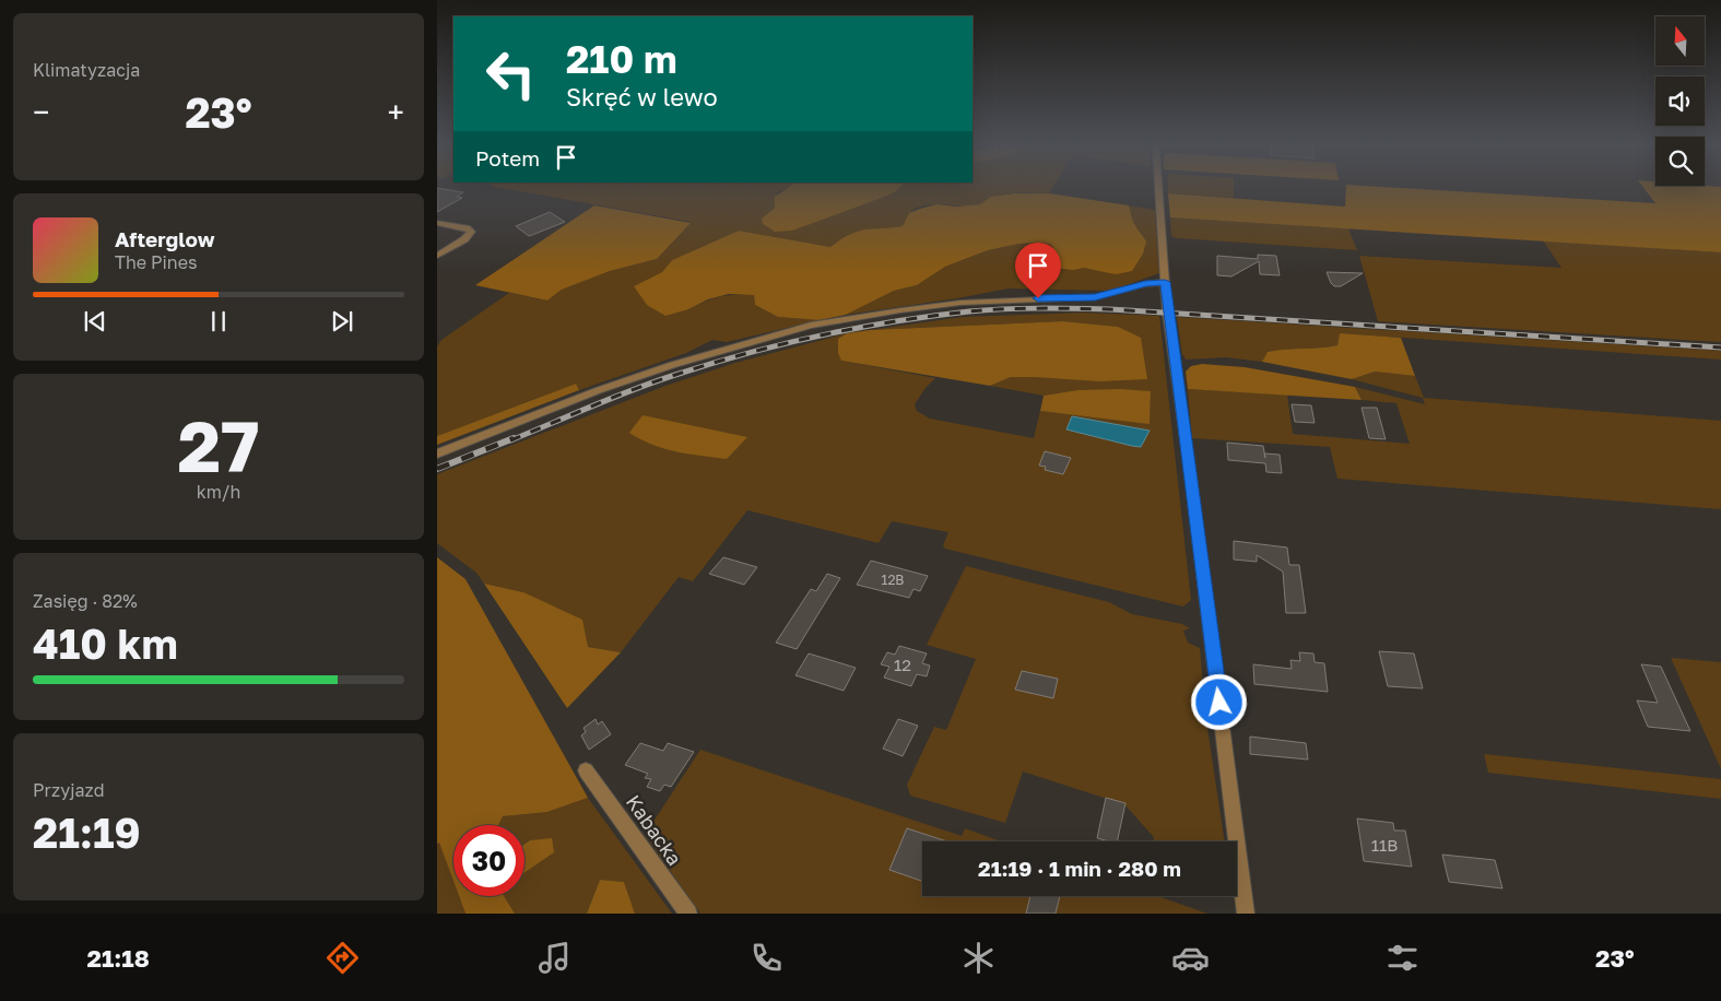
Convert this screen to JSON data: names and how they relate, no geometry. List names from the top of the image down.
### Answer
{
  "streets": {
    "street": ["Kabacka"]
  },
  "house_numbers": ["12B", "12", "11B"],
  "north": "top",
  "page": {
    "tile": [
      "Klimatyzacja",
      ["27", "km/h"],
      ["Zasięg · 82%", "410 km"],
      ["Przyjazd", "21:19"]
    ],
    "turn": ["210 m", "Skręć w lewo"],
    "heat": ["−", "23°", "+"],
    "then": "Potem",
    "song": ["Afterglow", "The Pines"],
    "limit": "30",
    "trip": "21:19 · 1 min · 280 m",
    "tabs": ["21:18", "23°"]
  }
}
